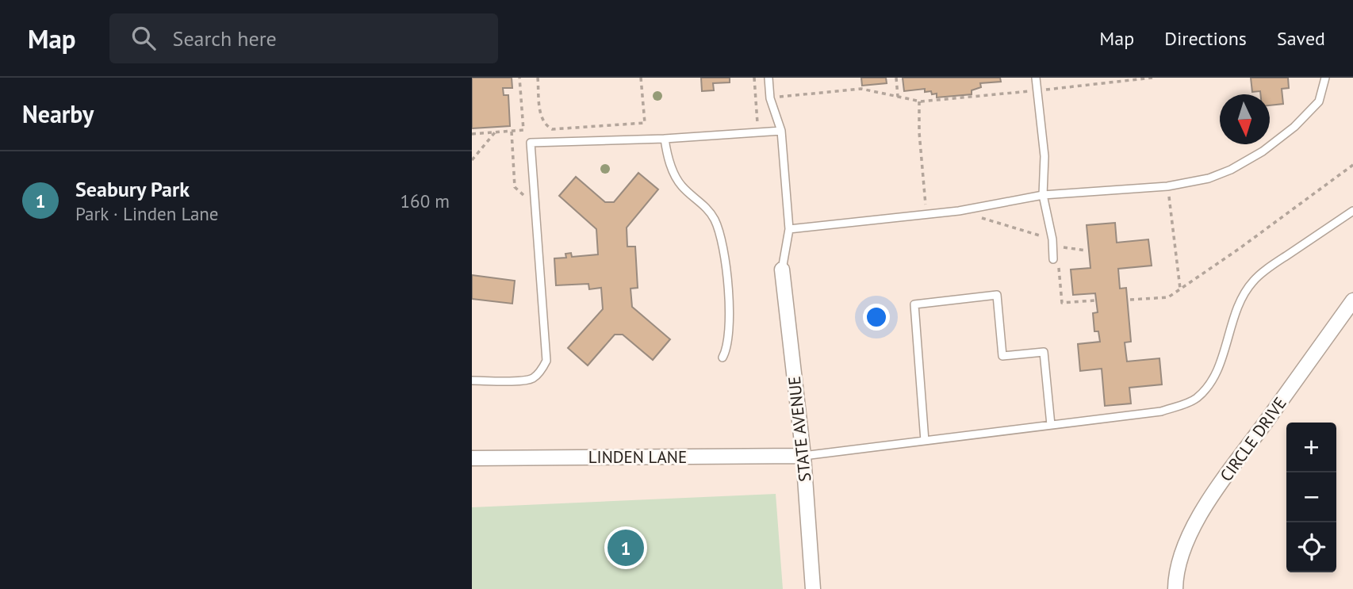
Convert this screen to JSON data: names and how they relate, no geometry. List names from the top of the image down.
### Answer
{
  "streets": {
    "street": ["STATE AVENUE", "CIRCLE DRIVE", "LINDEN LANE"]
  },
  "crossings": [
    ["STATE AVENUE", "LINDEN LANE"]
  ],
  "north": "bottom",
  "page": {
    "header": "Map",
    "search": "Search here",
    "nav": ["Map", "Directions", "Saved"],
    "heading": "Nearby",
    "list": [
      {
        "mark": "1",
        "name": "Seabury Park",
        "note": "Park · Linden Lane",
        "value": "160 m"
      }
    ],
    "map_buttons": ["+", "−"],
    "pins": "1"
  }
}
